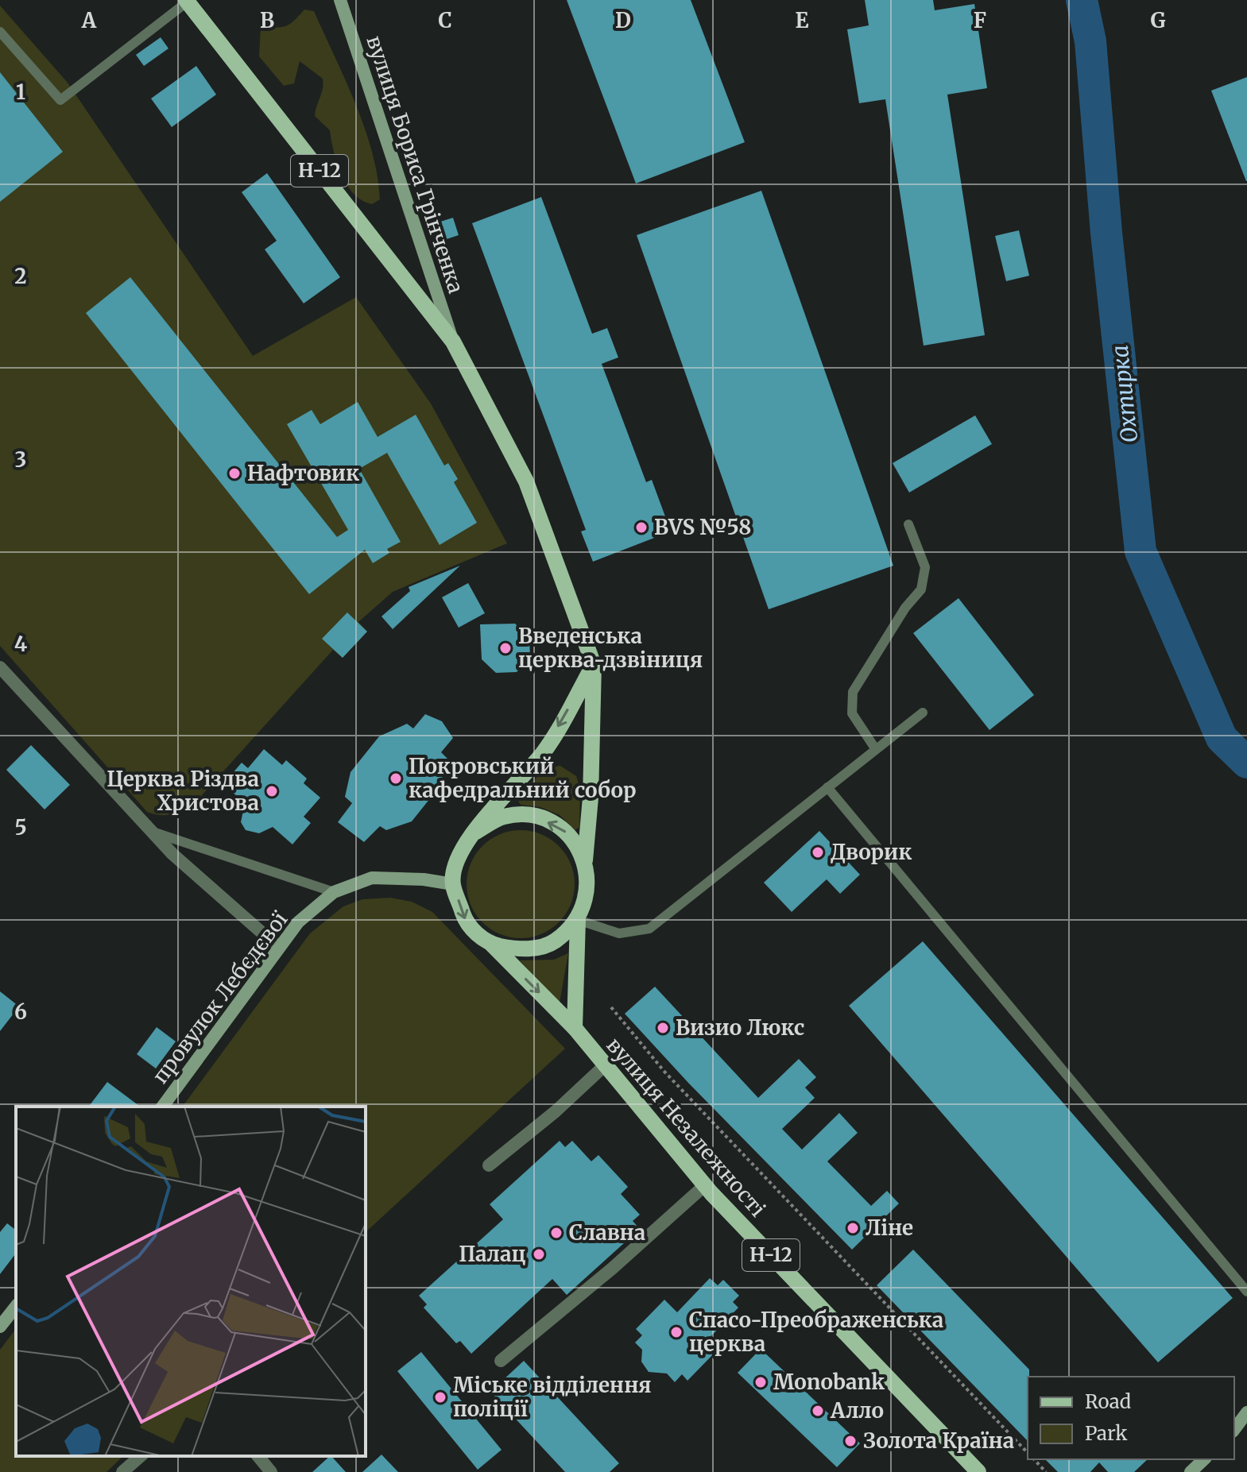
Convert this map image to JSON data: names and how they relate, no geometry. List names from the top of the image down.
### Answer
{
  "streets": {
    "main road": ["Н-12", "вулиця Незалежності"],
    "street": ["вулиця Бориса Грінченка", "провулок Лебєдєвої"]
  },
  "crossings": [
    ["вулиця Бориса Грінченка", "Н-12"],
    ["Н-12", "провулок Лебєдєвої"],
    ["Н-12", "вулиця Незалежності"]
  ],
  "water": ["Охтирка"],
  "places": [
    "Нафтовик",
    "BVS №58",
    "Введенська церква-дзвіниця",
    "Покровський кафедральний собор",
    "Церква Різдва Христова",
    "Дворик",
    "Визио Люкс",
    "Ліне",
    "Славна",
    "Палац",
    "Спасо-Преображенська церква",
    "Monobank",
    "Міське відділення поліції",
    "Алло",
    "Золота Країна"
  ],
  "legend": ["Road", "Park"],
  "grid": {
    "columns": [
      "A",
      "B",
      "C",
      "D",
      "E",
      "F",
      "G"
    ],
    "rows": [
      "1",
      "2",
      "3",
      "4",
      "5",
      "6"
    ]
  }
}
